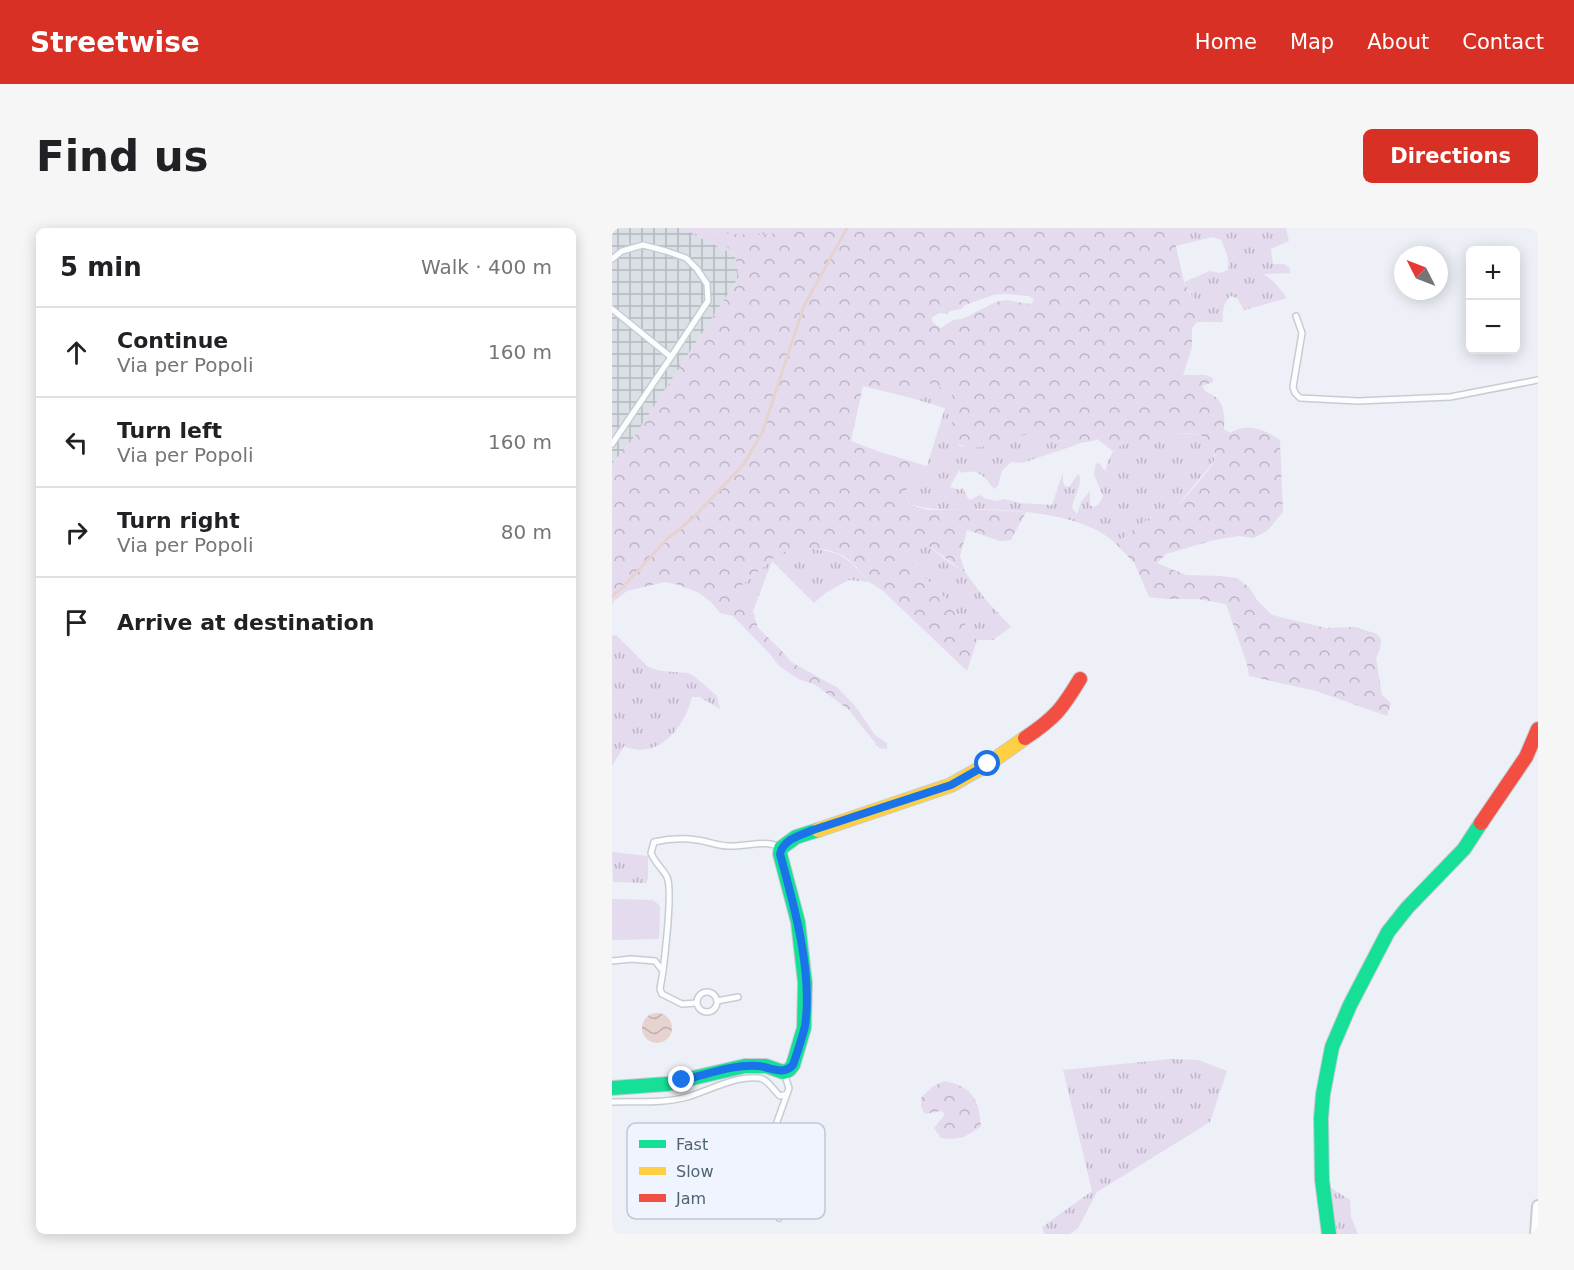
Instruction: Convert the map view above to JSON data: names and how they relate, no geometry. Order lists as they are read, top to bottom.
{
  "legend": ["Fast", "Slow", "Jam"],
  "north": "top left",
  "page": {
    "header": "Streetwise",
    "nav": [
      "Home",
      "Map",
      "About",
      "Contact"
    ],
    "buttons": "Directions",
    "title": "Find us",
    "heading": ["5 min", "Walk · 400 m"],
    "map_buttons": ["+", "−"],
    "list": [
      ["Continue", "Via per Popoli", "160 m"],
      ["Turn left", "Via per Popoli", "160 m"],
      ["Turn right", "Via per Popoli", "80 m"],
      "Arrive at destination"
    ]
  }
}
